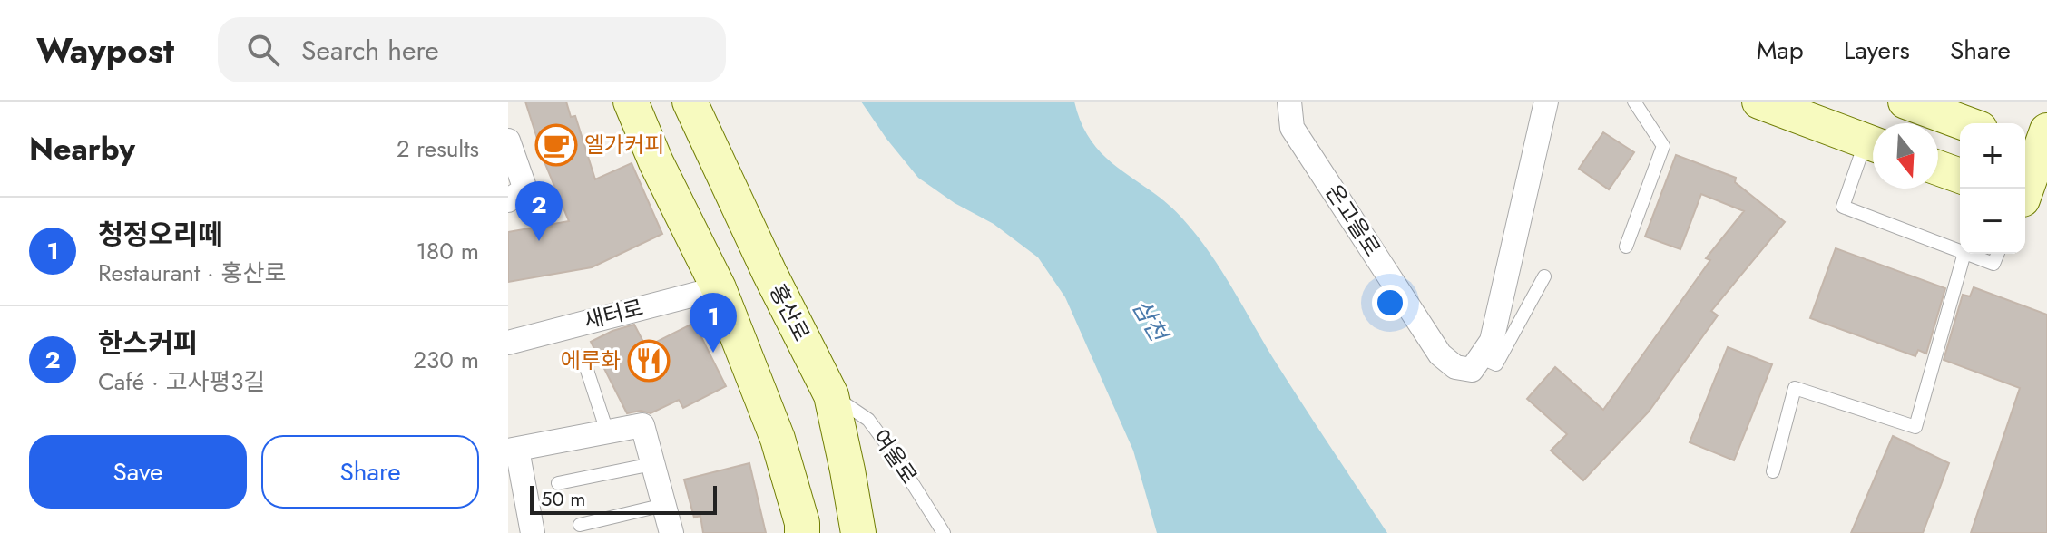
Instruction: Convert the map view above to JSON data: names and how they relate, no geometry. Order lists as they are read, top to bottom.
{
  "streets": {
    "street": ["온고을로", "홍산로", "새터로"],
    "lane": ["여울로"]
  },
  "crossings": [
    ["홍산로", "여울로"]
  ],
  "water": ["삼천"],
  "places": {
    "cafe": ["엘가커피"],
    "restaurant": ["에루화"]
  },
  "scale_bar": "50 m",
  "north": "bottom",
  "page": {
    "header": "Waypost",
    "search": "Search here",
    "nav": ["Map", "Layers", "Share"],
    "heading": ["Nearby", "2 results"],
    "map_buttons": ["+", "−"],
    "pins": ["2", "1"],
    "list": [
      {
        "mark": "1",
        "name": "청정오리떼",
        "note": "Restaurant · 홍산로",
        "value": "180 m"
      },
      {
        "mark": "2",
        "name": "한스커피",
        "note": "Café · 고사평3길",
        "value": "230 m"
      }
    ],
    "buttons": ["Save", "Share"],
    "scale": "50 m"
  }
}
